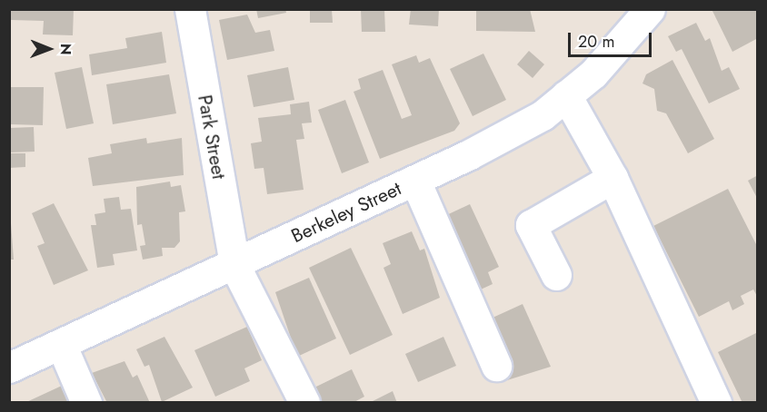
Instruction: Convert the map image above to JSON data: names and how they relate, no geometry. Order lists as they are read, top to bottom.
{
  "streets": {
    "street": ["Park Street", "Berkeley Street"]
  },
  "crossings": [
    ["Park Street", "Berkeley Street"]
  ],
  "scale_bar": "20 m",
  "north": "right"
}
